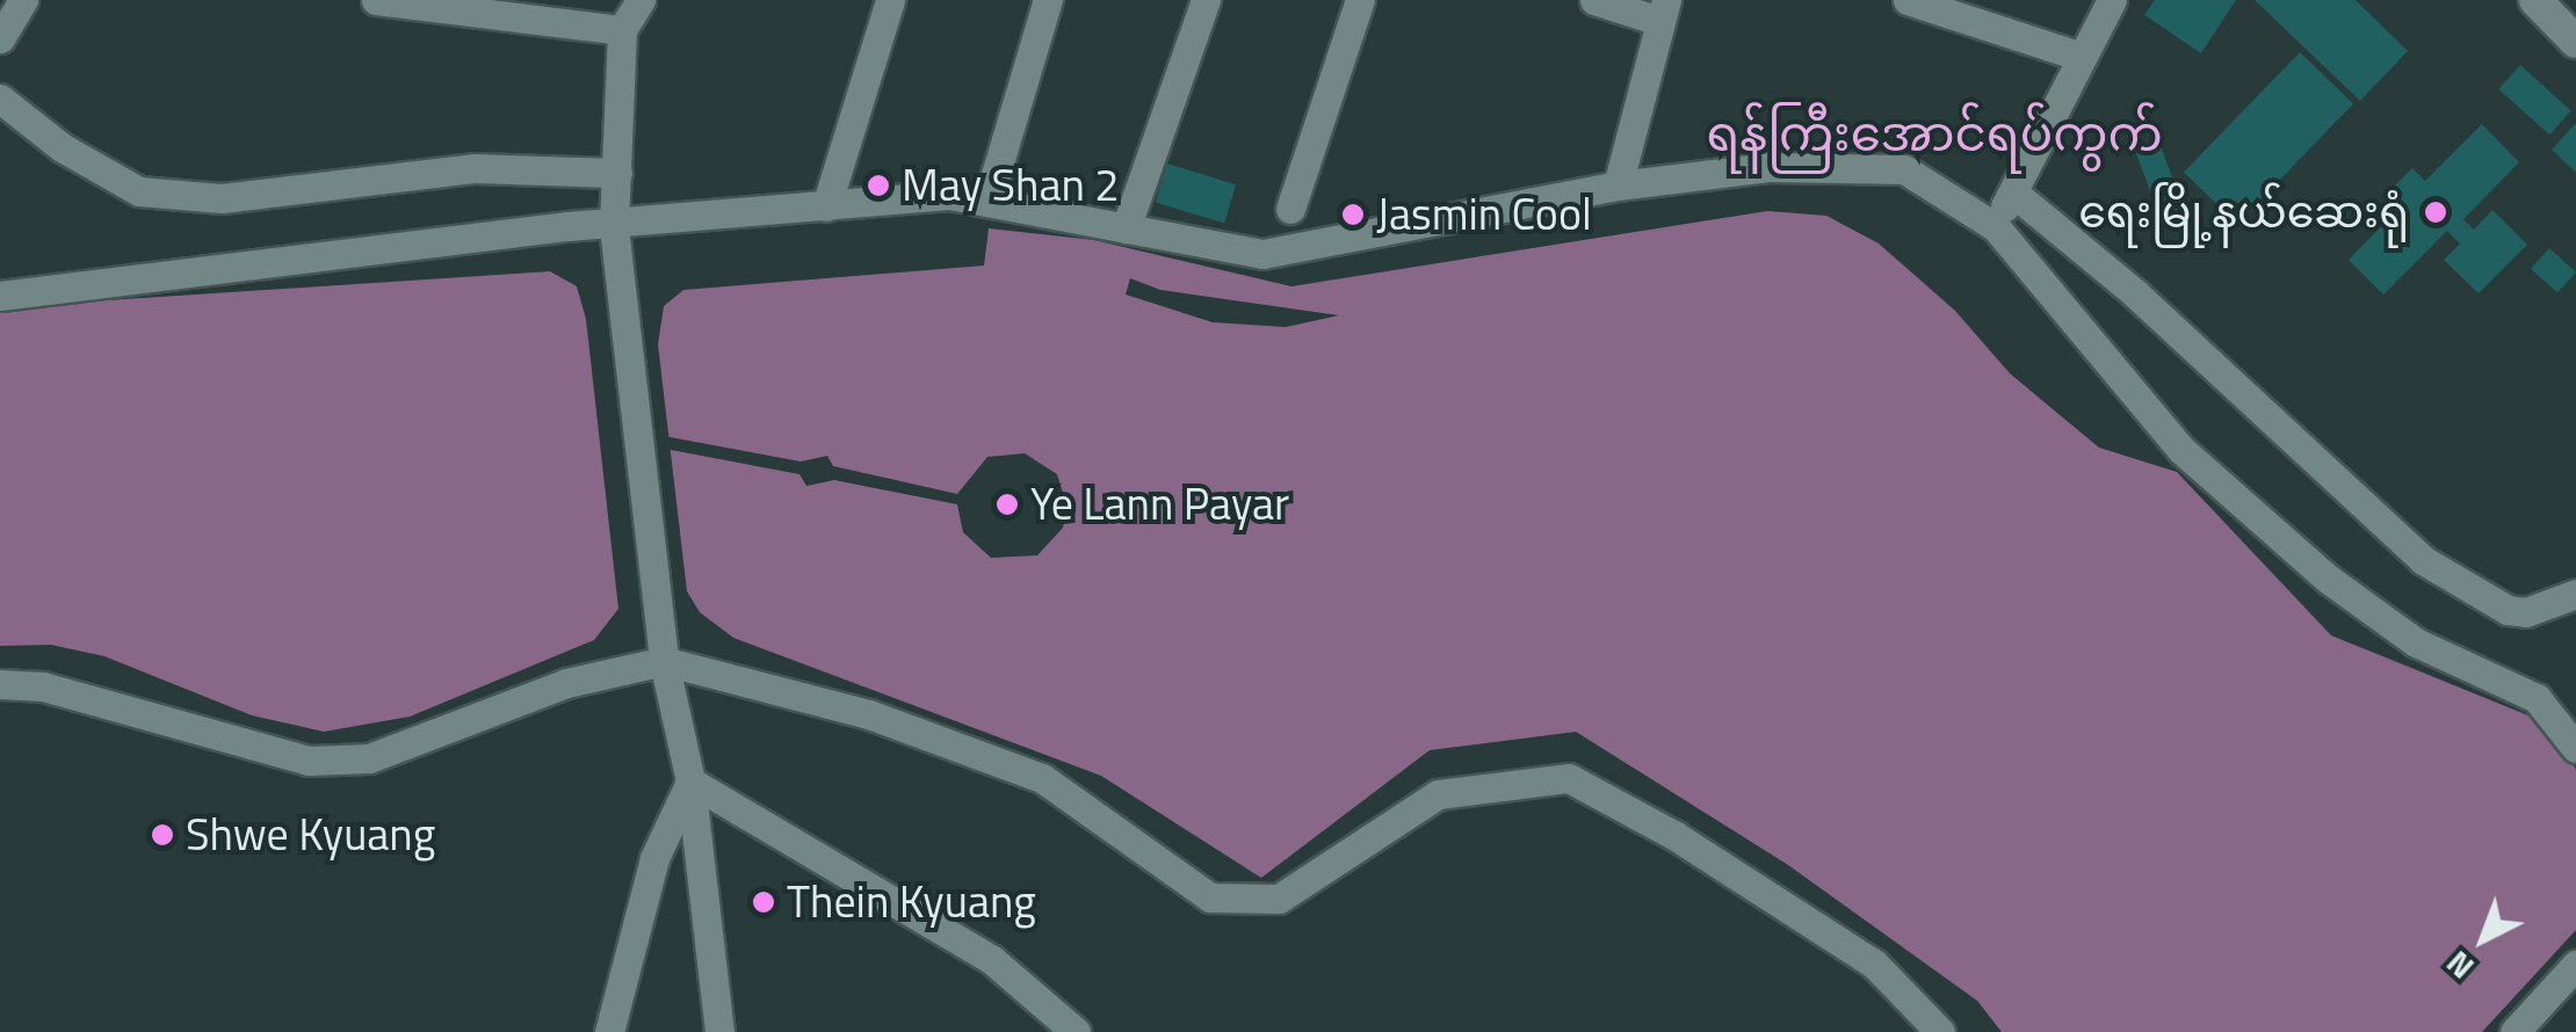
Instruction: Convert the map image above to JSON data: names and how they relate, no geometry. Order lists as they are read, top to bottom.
{
  "districts": ["ရန်ကြီးအောင်ရပ်ကွက်"],
  "places": [
    "May Shan 2",
    "ရေးမြို့နယ်ဆေးရုံ",
    "Jasmin Cool",
    "Ye Lann Payar",
    "Shwe Kyuang",
    "Thein Kyuang"
  ],
  "north": "bottom left"
}
